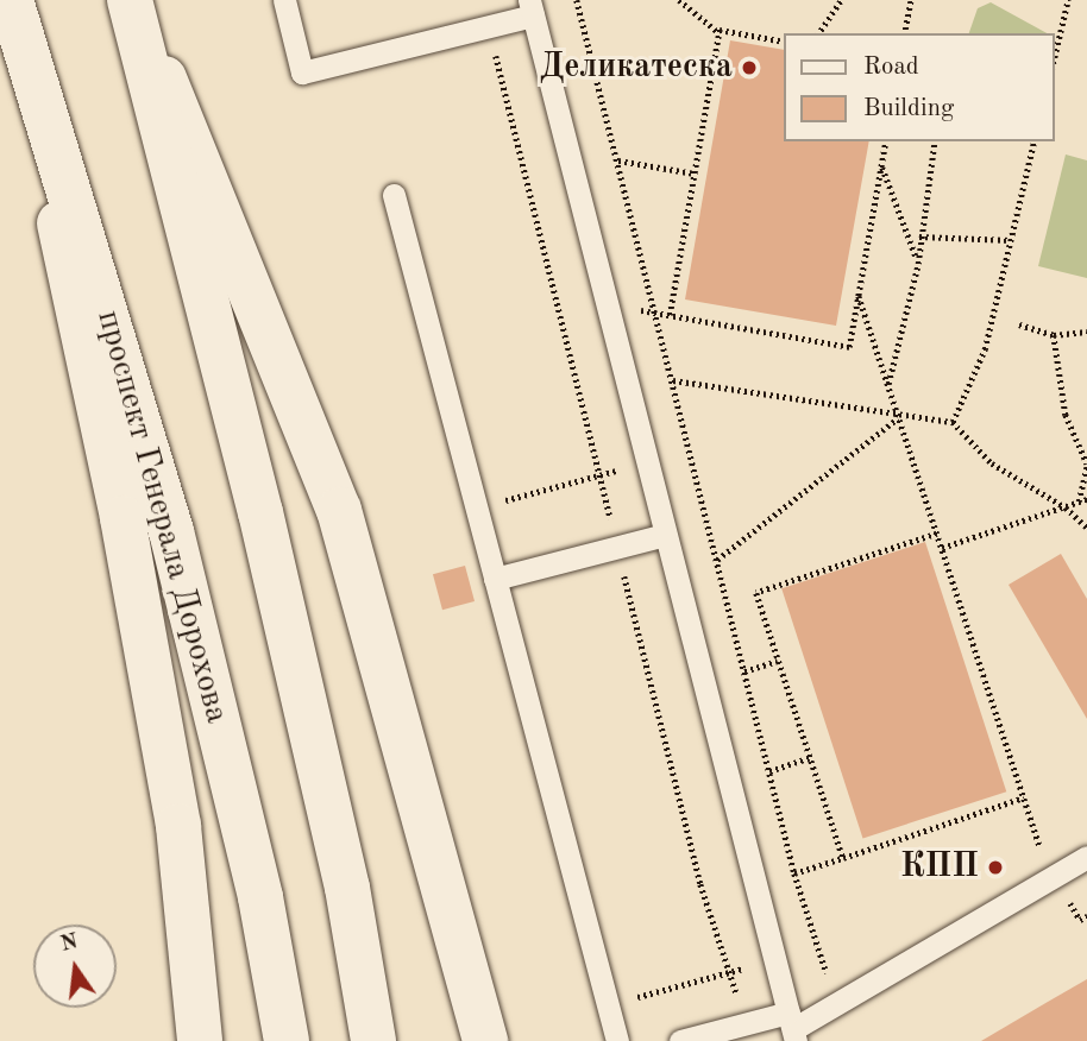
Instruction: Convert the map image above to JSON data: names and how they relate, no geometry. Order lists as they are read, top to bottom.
{
  "streets": {
    "street": ["проспект Генерала Дорохова"]
  },
  "places": ["Деликатеска", "КПП"],
  "legend": ["Road", "Building"],
  "north": "top"
}
